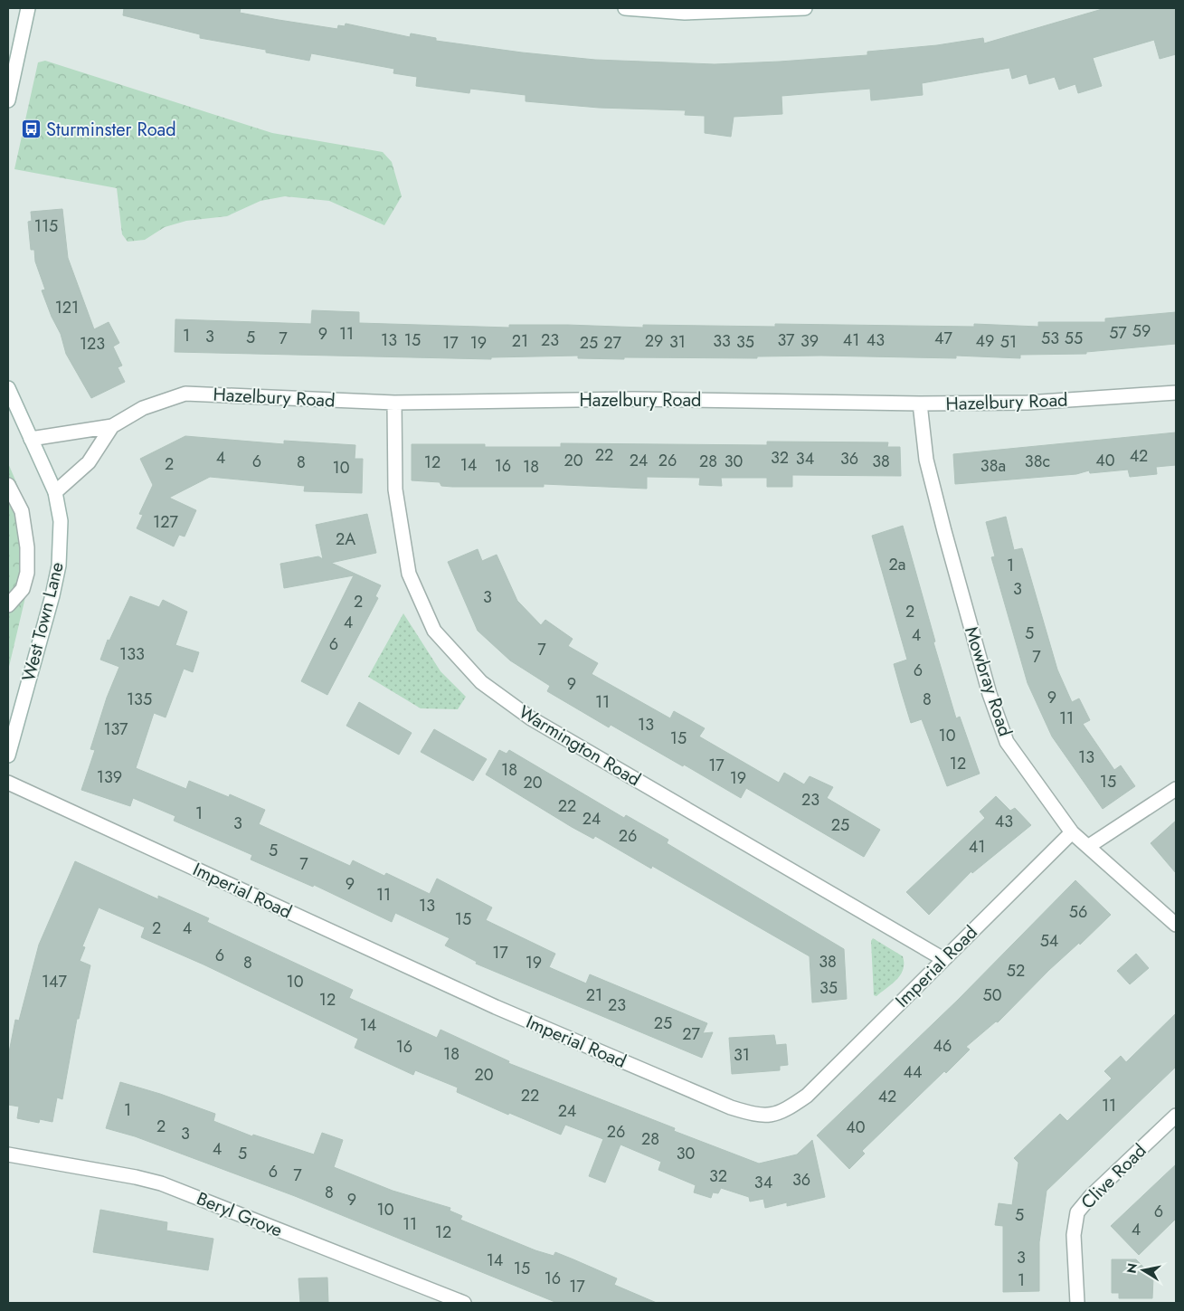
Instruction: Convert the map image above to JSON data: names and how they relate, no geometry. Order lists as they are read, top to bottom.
{
  "streets": {
    "street": [
      "Hazelbury Road",
      "West Town Lane",
      "Mowbray Road",
      "Warmington Road",
      "Imperial Road",
      "Clive Road",
      "Beryl Grove"
    ]
  },
  "crossings": [
    ["Hazelbury Road", "West Town Lane"],
    ["Hazelbury Road", "Mowbray Road"],
    ["Hazelbury Road", "Warmington Road"],
    ["Mowbray Road", "Imperial Road"],
    ["Warmington Road", "Imperial Road"]
  ],
  "places": {
    "bus stop": ["Sturminster Road"]
  },
  "house_numbers": [
    "115",
    "121",
    "59",
    "57",
    "9",
    "11",
    "1",
    "3",
    "5",
    "7",
    "47",
    "53",
    "55",
    "13",
    "15",
    "23",
    "37",
    "41",
    "43",
    "21",
    "29",
    "33",
    "39",
    "49",
    "31",
    "35",
    "51",
    "17",
    "19",
    "25",
    "27",
    "123",
    "22",
    "42",
    "4",
    "32",
    "34",
    "36",
    "20",
    "24",
    "26",
    "40",
    "6",
    "28",
    "30",
    "38",
    "38c",
    "8",
    "12",
    "2",
    "14",
    "16",
    "38a",
    "18",
    "10",
    "127",
    "2A",
    "2a",
    "1",
    "3",
    "3",
    "2",
    "2",
    "4",
    "5",
    "4",
    "6",
    "7",
    "133",
    "7",
    "6",
    "9",
    "9",
    "135",
    "8",
    "11",
    "11",
    "13",
    "137",
    "10",
    "15",
    "13",
    "12",
    "17",
    "18",
    "139",
    "19",
    "15",
    "20",
    "23",
    "22",
    "1",
    "24",
    "43",
    "3",
    "25",
    "26",
    "41",
    "5",
    "7",
    "9",
    "11",
    "13",
    "56",
    "15",
    "2",
    "4",
    "54",
    "17",
    "6",
    "38",
    "8",
    "19",
    "52",
    "147",
    "10",
    "35",
    "21",
    "50",
    "12",
    "23",
    "25",
    "14",
    "27",
    "46",
    "16",
    "18",
    "31",
    "44",
    "20",
    "22",
    "42",
    "11",
    "1",
    "24",
    "2",
    "40",
    "26",
    "3",
    "28",
    "4",
    "5",
    "30",
    "6",
    "7",
    "32",
    "36",
    "34",
    "8",
    "9",
    "10",
    "6",
    "5",
    "11",
    "4",
    "12",
    "3",
    "14",
    "15",
    "16",
    "1",
    "17"
  ],
  "north": "left"
}
